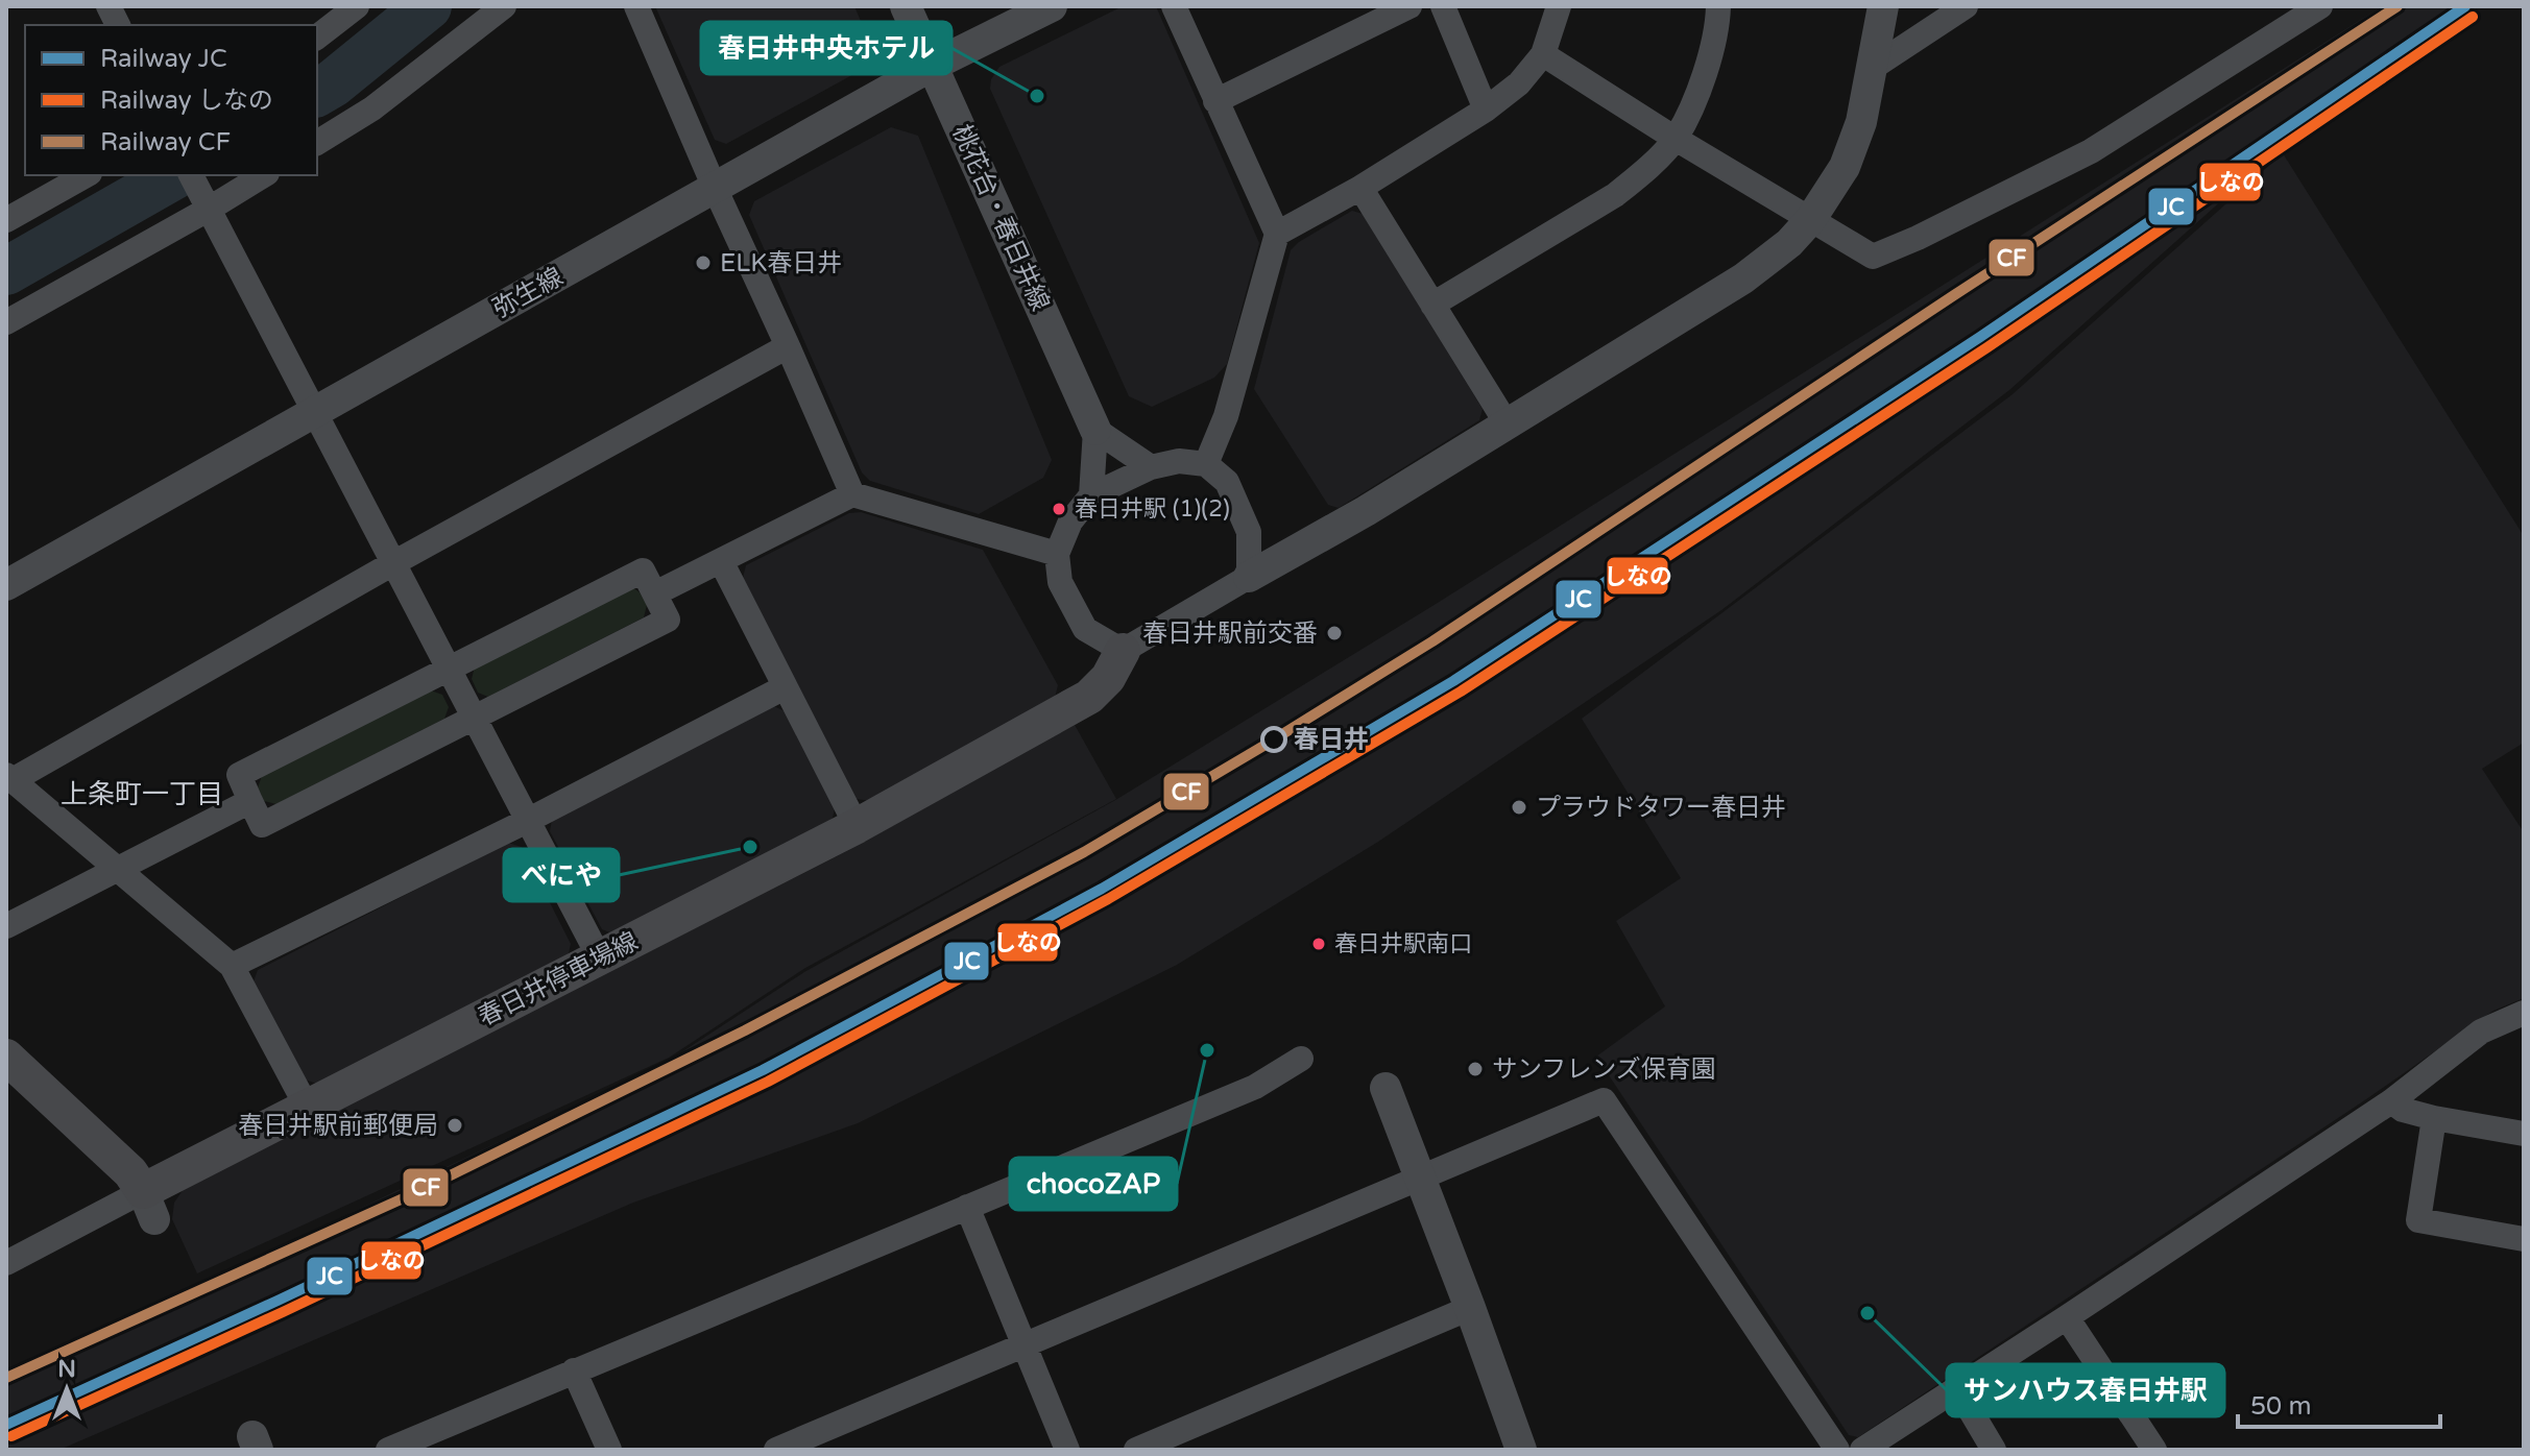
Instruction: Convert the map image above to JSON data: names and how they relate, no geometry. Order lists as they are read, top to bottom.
{
  "streets": {
    "main road": ["春日井停車場線"],
    "street": ["桃花台・春日井線", "弥生線"]
  },
  "crossings": [
    ["桃花台・春日井線", "弥生線"]
  ],
  "districts": ["上条町一丁目"],
  "places": [
    "春日井中央ホテル",
    "ELK春日井",
    "春日井駅 (1)(2)",
    "春日井駅前交番",
    "春日井",
    "プラウドタワー春日井",
    "べにや",
    "春日井駅南口",
    "chocoZAP",
    "サンフレンズ保育園",
    "春日井駅前郵便局",
    "サンハウス春日井駅"
  ],
  "lines": ["rail line JC", "rail line CF", "rail line しなの"],
  "legend": ["Railway JC", "Railway しなの", "Railway CF"],
  "scale_bar": "50 m",
  "north": "top"
}
